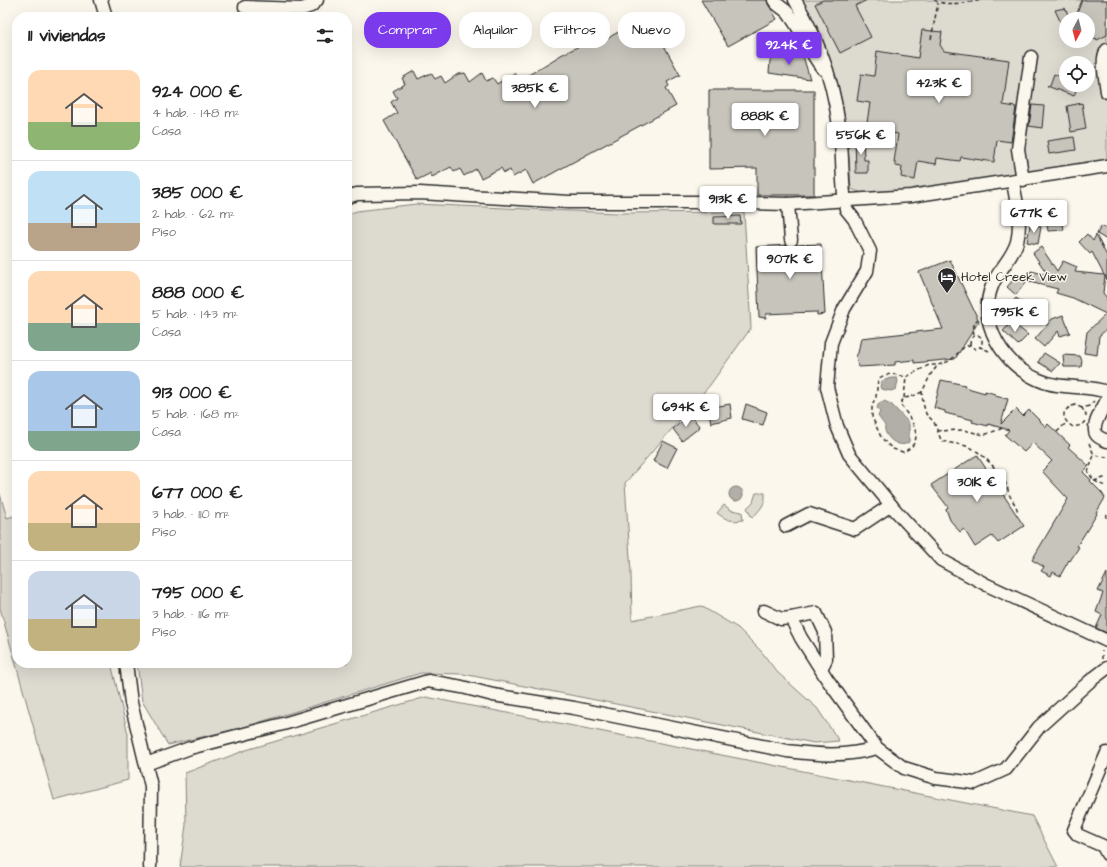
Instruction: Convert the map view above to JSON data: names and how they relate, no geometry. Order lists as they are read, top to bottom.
{
  "places": {
    "hotel": ["Hotel Creek View"]
  },
  "north": "bottom",
  "page": {
    "chip": [
      "Comprar",
      "Alquilar",
      "Filtros",
      "Nuevo"
    ],
    "heading": "11 viviendas",
    "price": [
      "924K €",
      "423K €",
      "385K €",
      "888K €",
      "556K €",
      "913K €",
      "677K €",
      "907K €",
      "795K €",
      "694K €",
      "301K €"
    ],
    "list": [
      {
        "name": "924 000 €",
        "note": "4 hab. · 148 m² · Casa"
      },
      {
        "name": "385 000 €",
        "note": "2 hab. · 62 m² · Piso"
      },
      {
        "name": "888 000 €",
        "note": "5 hab. · 143 m² · Casa"
      },
      {
        "name": "913 000 €",
        "note": "5 hab. · 168 m² · Casa"
      },
      {
        "name": "677 000 €",
        "note": "3 hab. · 110 m² · Piso"
      },
      {
        "name": "795 000 €",
        "note": "3 hab. · 116 m² · Piso"
      }
    ]
  }
}
